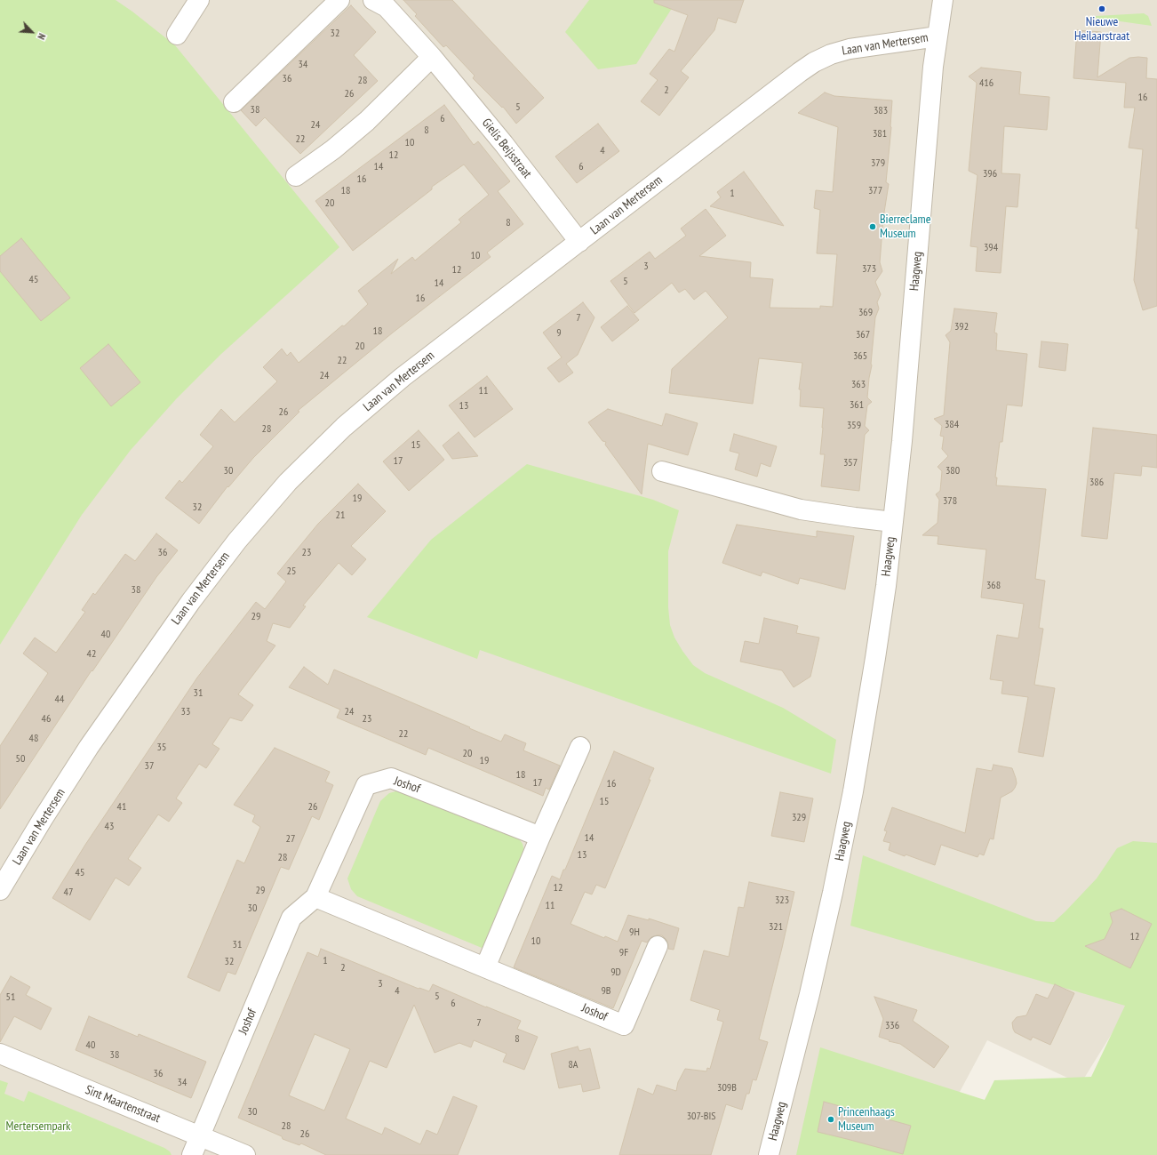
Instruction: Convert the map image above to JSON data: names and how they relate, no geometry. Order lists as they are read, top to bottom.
{
  "streets": {
    "street": [
      "Laan van Mertersem",
      "Gielis Beijsstraat",
      "Haagweg",
      "Joshof",
      "Sint Maartenstraat"
    ]
  },
  "crossings": [
    ["Laan van Mertersem", "Gielis Beijsstraat"],
    ["Laan van Mertersem", "Haagweg"],
    ["Joshof", "Sint Maartenstraat"]
  ],
  "parks": ["Mertersempark"],
  "places": ["Nieuwe Heilaarstraat", "Bierreclame Museum", "Princenhaags Museum"],
  "house_numbers": [
    "32",
    "34",
    "36",
    "28",
    "416",
    "2",
    "26",
    "16",
    "5",
    "38",
    "383",
    "6",
    "24",
    "8",
    "381",
    "22",
    "10",
    "4",
    "12",
    "379",
    "14",
    "6",
    "396",
    "16",
    "18",
    "377",
    "1",
    "20",
    "8",
    "394",
    "10",
    "3",
    "373",
    "12",
    "45",
    "5",
    "14",
    "16",
    "369",
    "7",
    "392",
    "18",
    "9",
    "367",
    "20",
    "365",
    "22",
    "24",
    "363",
    "11",
    "361",
    "13",
    "26",
    "384",
    "359",
    "28",
    "15",
    "17",
    "357",
    "30",
    "380",
    "386",
    "19",
    "378",
    "32",
    "21",
    "36",
    "23",
    "25",
    "368",
    "38",
    "29",
    "40",
    "42",
    "31",
    "44",
    "33",
    "24",
    "46",
    "23",
    "22",
    "48",
    "35",
    "20",
    "50",
    "19",
    "37",
    "18",
    "17",
    "16",
    "15",
    "41",
    "26",
    "329",
    "43",
    "14",
    "27",
    "13",
    "28",
    "45",
    "12",
    "29",
    "47",
    "323",
    "11",
    "30",
    "321",
    "9H",
    "12",
    "10",
    "31",
    "9F",
    "1",
    "32",
    "2",
    "9D",
    "3",
    "4",
    "9B",
    "5",
    "51",
    "6",
    "7",
    "336",
    "8",
    "40",
    "38",
    "8A",
    "36",
    "34",
    "309B",
    "30",
    "307-BIS",
    "28",
    "26"
  ],
  "north": "bottom right"
}
